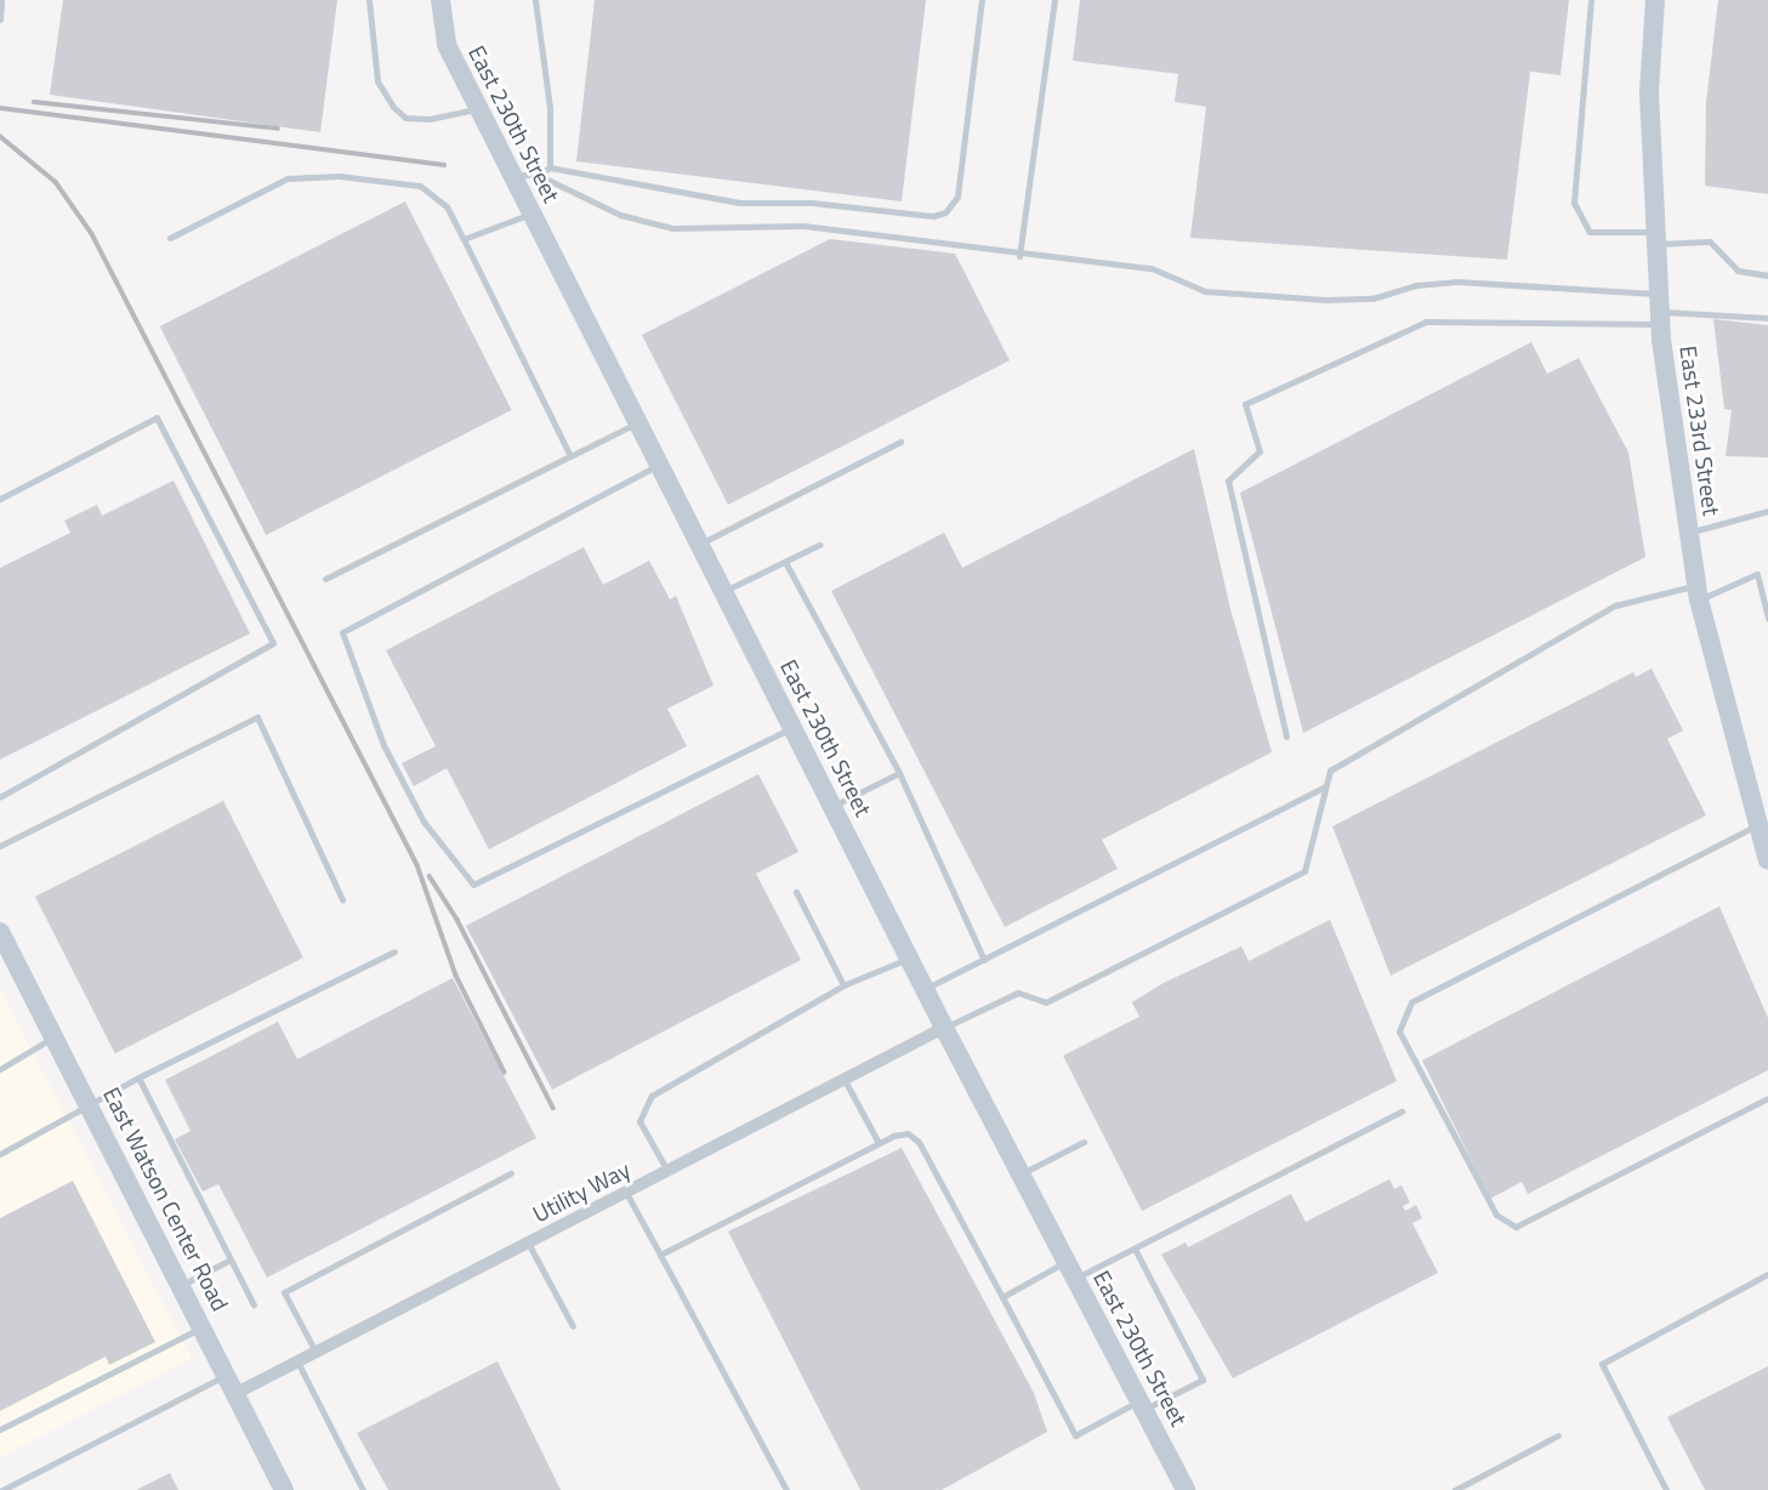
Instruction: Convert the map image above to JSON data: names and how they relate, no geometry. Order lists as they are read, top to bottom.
{
  "streets": {
    "street": [
      "East 230th Street",
      "East 233rd Street",
      "Utility Way",
      "East Watson Center Road"
    ]
  },
  "crossings": [
    ["East 230th Street", "Utility Way"],
    ["Utility Way", "East Watson Center Road"]
  ]
}
